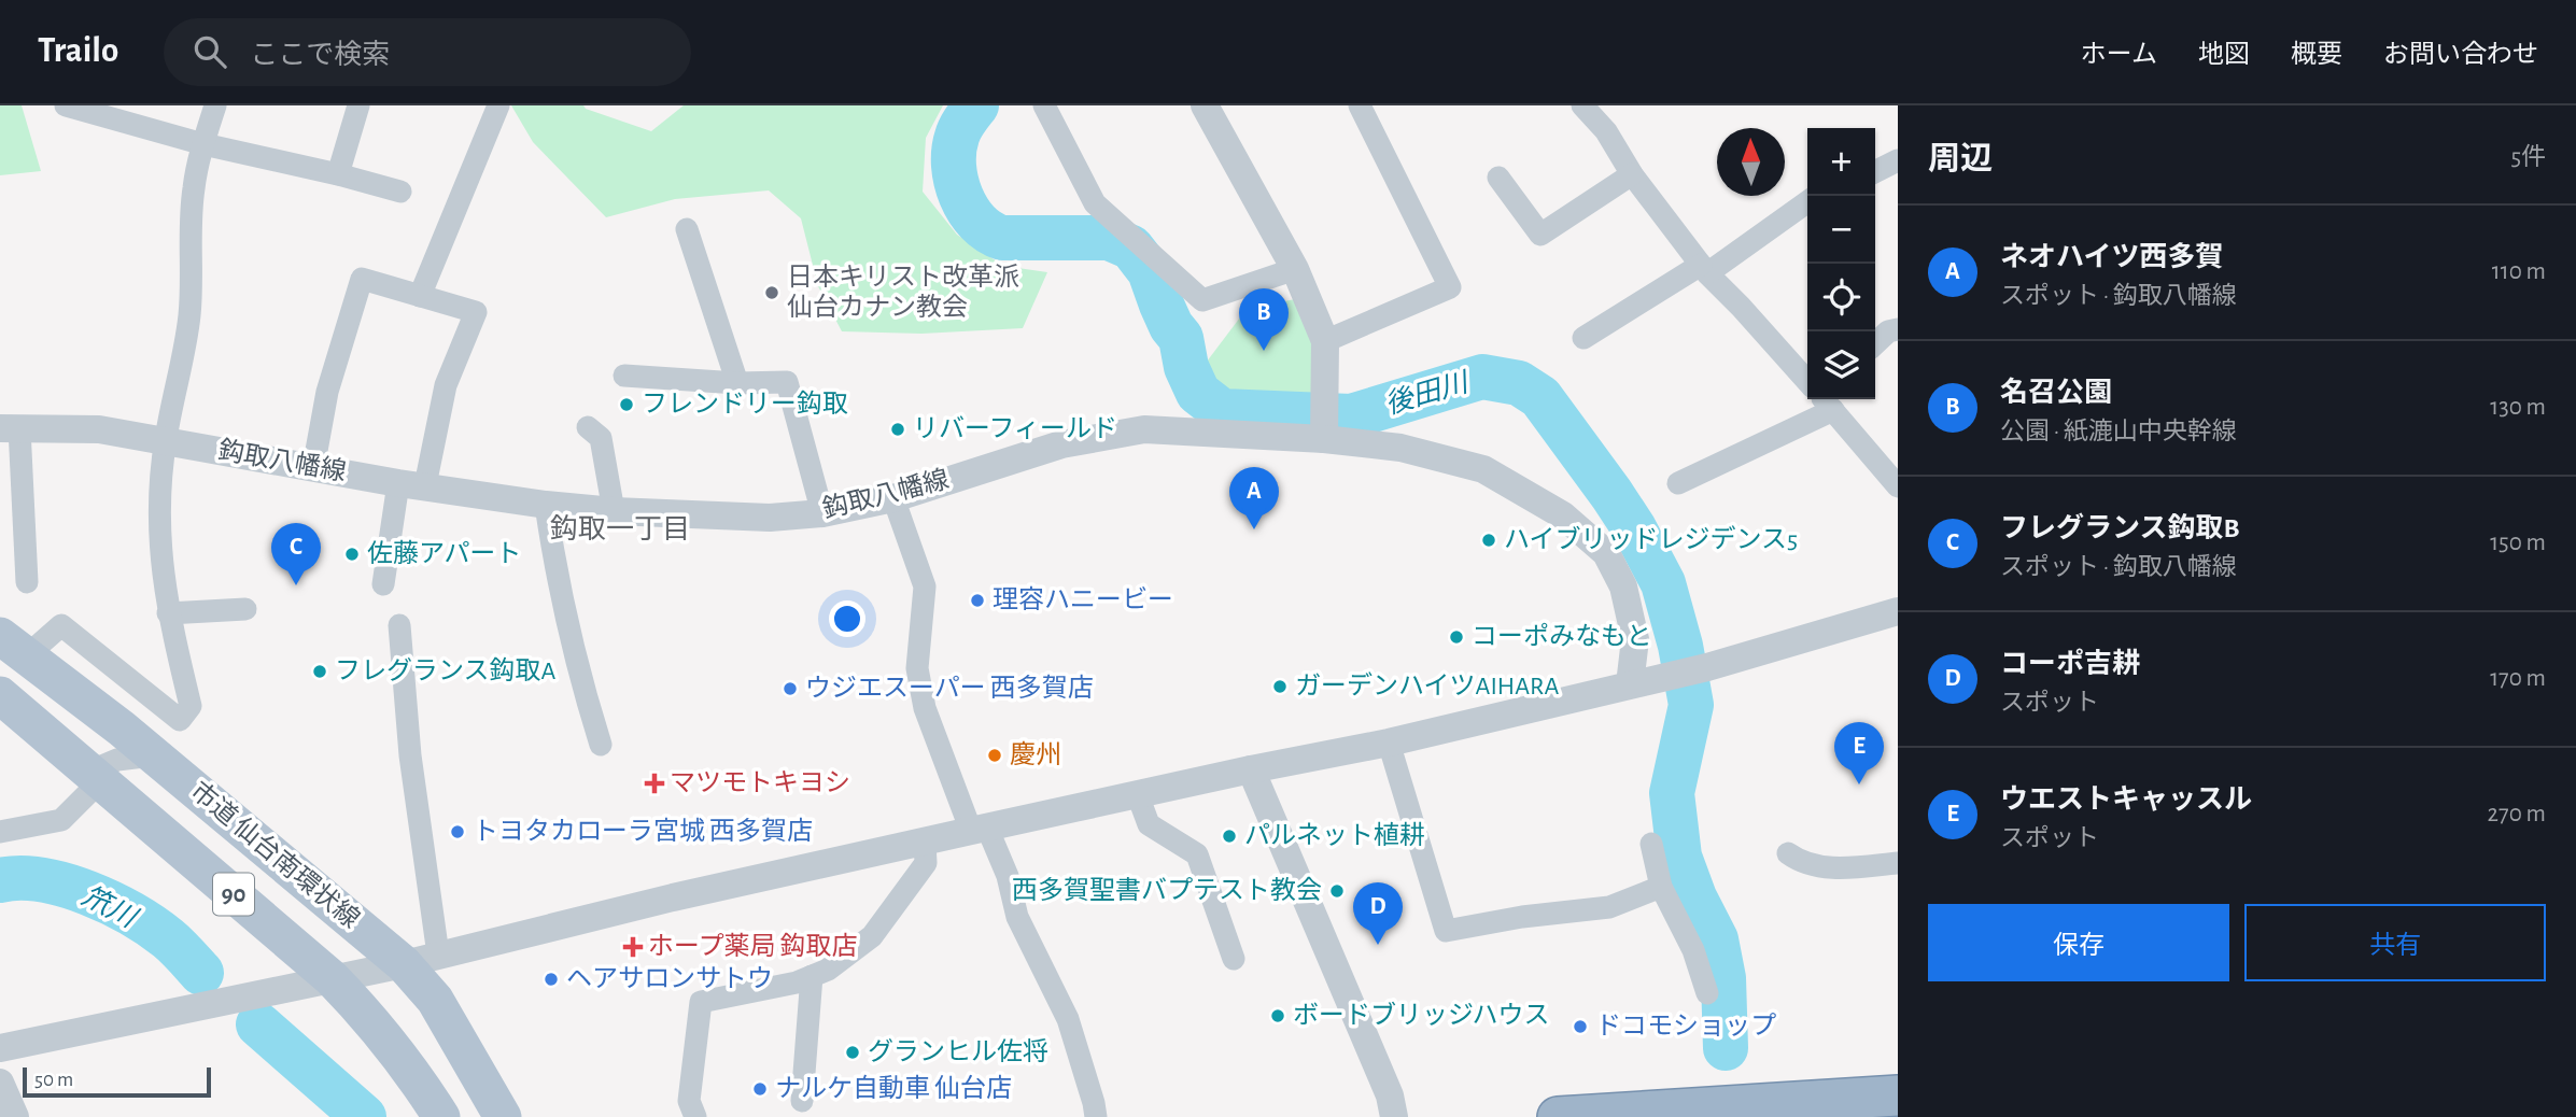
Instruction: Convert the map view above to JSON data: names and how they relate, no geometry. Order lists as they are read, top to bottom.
{
  "streets": {
    "main road": ["市道 仙台南環状線", "90"],
    "street": ["鈎取八幡線"]
  },
  "districts": ["鈎取一丁目"],
  "water": ["後田川", "笊川"],
  "places": {
    "other": [
      "日本キリスト改革派 仙台カナン教会",
      "フレンドリー鈎取",
      "リバーフィールド",
      "ハイブリッドレジデンス5",
      "佐藤アパート",
      "理容ハニービー",
      "コーポみなもと",
      "フレグランス鈎取A",
      "ガーデンハイツAIHARA",
      "ウジエスーパー 西多賀店",
      "慶州",
      "トヨタカローラ宮城 西多賀店",
      "パルネット植耕",
      "西多賀聖書バプテスト教会",
      "ヘアサロンサトウ",
      "ボードブリッジハウス",
      "ドコモショップ",
      "グランヒル佐将",
      "ナルケ自動車 仙台店"
    ],
    "health": ["マツモトキヨシ", "ホープ薬局 鈎取店"]
  },
  "scale_bar": "50 m",
  "north": "top",
  "page": {
    "header": "Trailo",
    "search": "ここで検索",
    "nav": [
      "ホーム",
      "地図",
      "概要",
      "お問い合わせ"
    ],
    "heading": ["周辺", "5件"],
    "map_buttons": ["+", "−"],
    "list": [
      {
        "mark": "A",
        "name": "ネオハイツ西多賀",
        "note": "スポット · 鈎取八幡線",
        "value": "110 m"
      },
      {
        "mark": "B",
        "name": "名召公園",
        "note": "公園 · 紙漉山中央幹線",
        "value": "130 m"
      },
      {
        "mark": "C",
        "name": "フレグランス鈎取B",
        "note": "スポット · 鈎取八幡線",
        "value": "150 m"
      },
      {
        "mark": "D",
        "name": "コーポ吉耕",
        "note": "スポット",
        "value": "170 m"
      },
      {
        "mark": "E",
        "name": "ウエストキャッスル",
        "note": "スポット",
        "value": "270 m"
      }
    ],
    "pins": [
      "B",
      "A",
      "C",
      "E",
      "D"
    ],
    "buttons": ["保存", "共有"],
    "scale": "50 m"
  }
}
